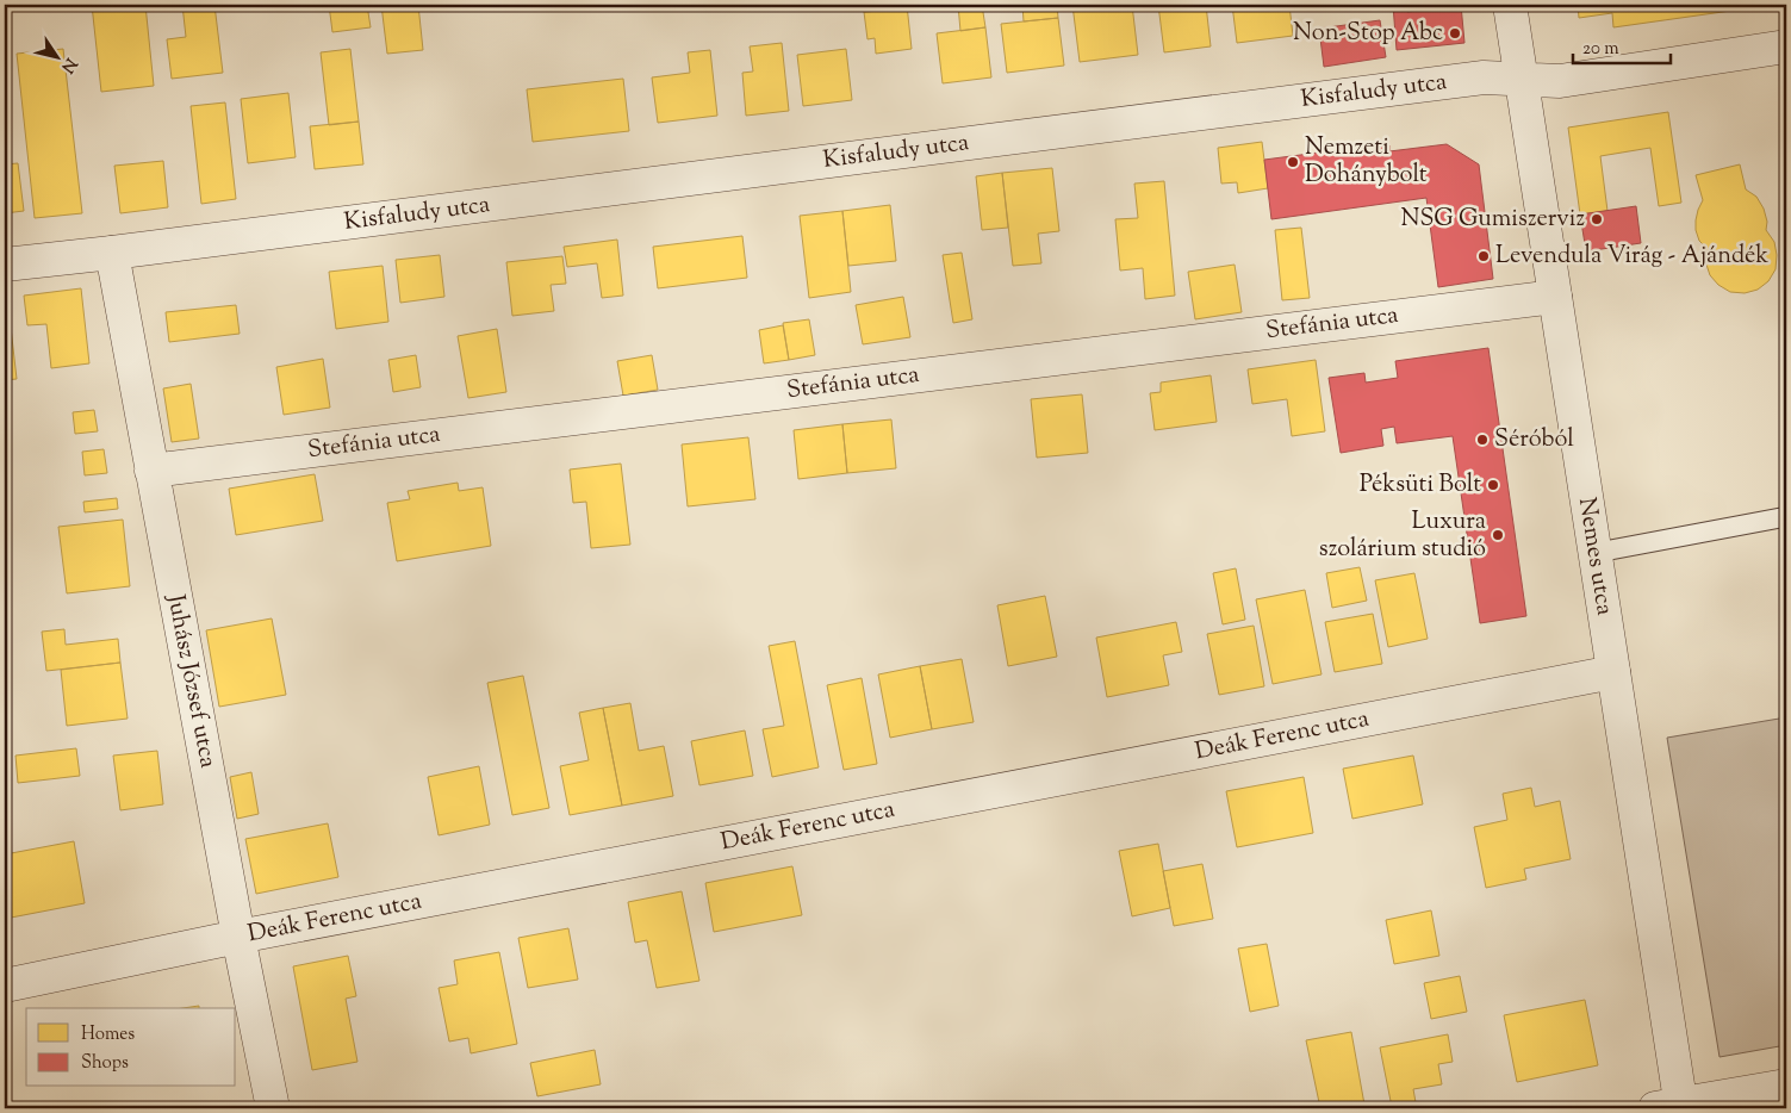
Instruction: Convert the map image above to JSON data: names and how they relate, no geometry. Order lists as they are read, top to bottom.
{
  "streets": {
    "street": [
      "Kisfaludy utca",
      "Stefánia utca",
      "Nemes utca",
      "Juhász József utca",
      "Deák Ferenc utca"
    ]
  },
  "crossings": [
    ["Kisfaludy utca", "Nemes utca"],
    ["Kisfaludy utca", "Juhász József utca"],
    ["Stefánia utca", "Nemes utca"],
    ["Stefánia utca", "Juhász József utca"],
    ["Nemes utca", "Deák Ferenc utca"],
    ["Juhász József utca", "Deák Ferenc utca"]
  ],
  "places": [
    "Non-Stop Abc",
    "Nemzeti Dohánybolt",
    "NSG Gumiszerviz",
    "Levendula Virág - Ajándék",
    "Séróból",
    "Péksüti Bolt",
    "Luxura szolárium studió"
  ],
  "legend": ["Homes", "Shops"],
  "scale_bar": "20 m",
  "north": "bottom right"
}
